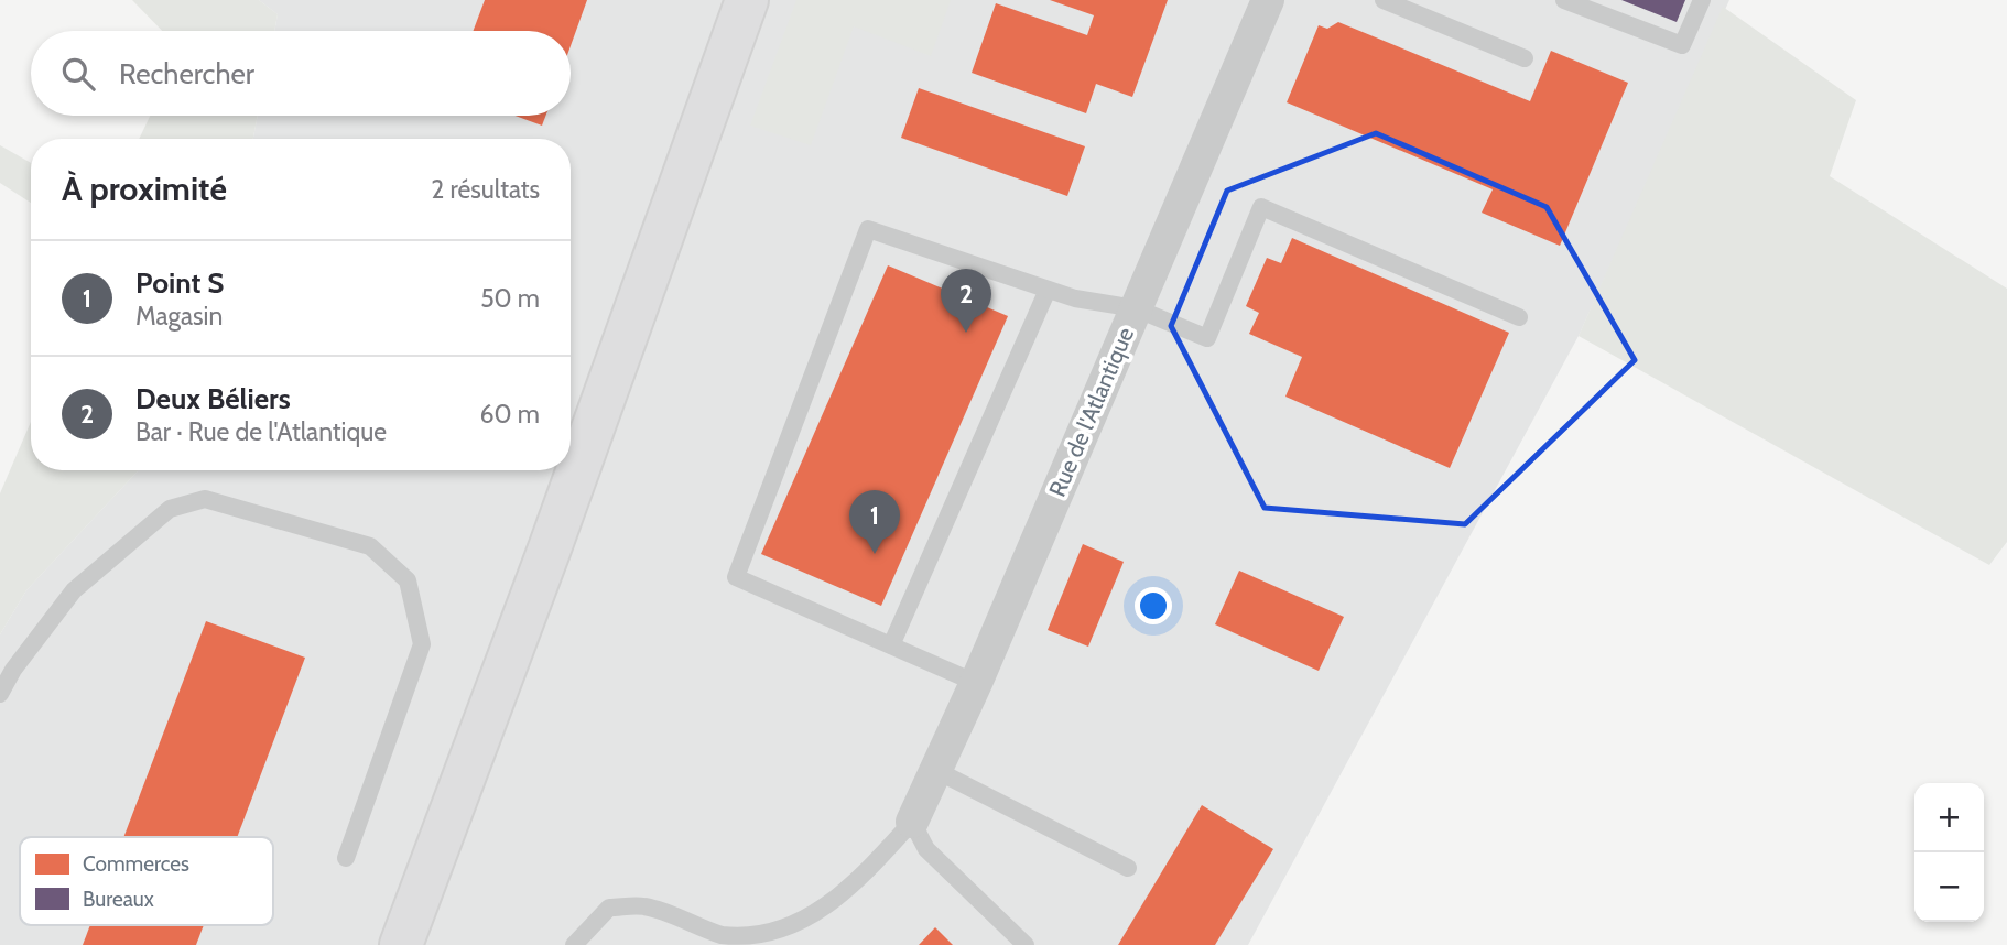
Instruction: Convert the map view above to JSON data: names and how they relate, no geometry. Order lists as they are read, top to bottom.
{
  "streets": {
    "street": ["Rue de l'Atlantique"]
  },
  "legend": ["Commerces", "Bureaux"],
  "page": {
    "search": "Rechercher",
    "heading": ["À proximité", "2 résultats"],
    "list": [
      {
        "mark": "1",
        "name": "Point S",
        "note": "Magasin",
        "value": "50 m"
      },
      {
        "mark": "2",
        "name": "Deux Béliers",
        "note": "Bar · Rue de l'Atlantique",
        "value": "60 m"
      }
    ],
    "pins": ["2", "1"],
    "map_buttons": ["+", "−"]
  }
}
